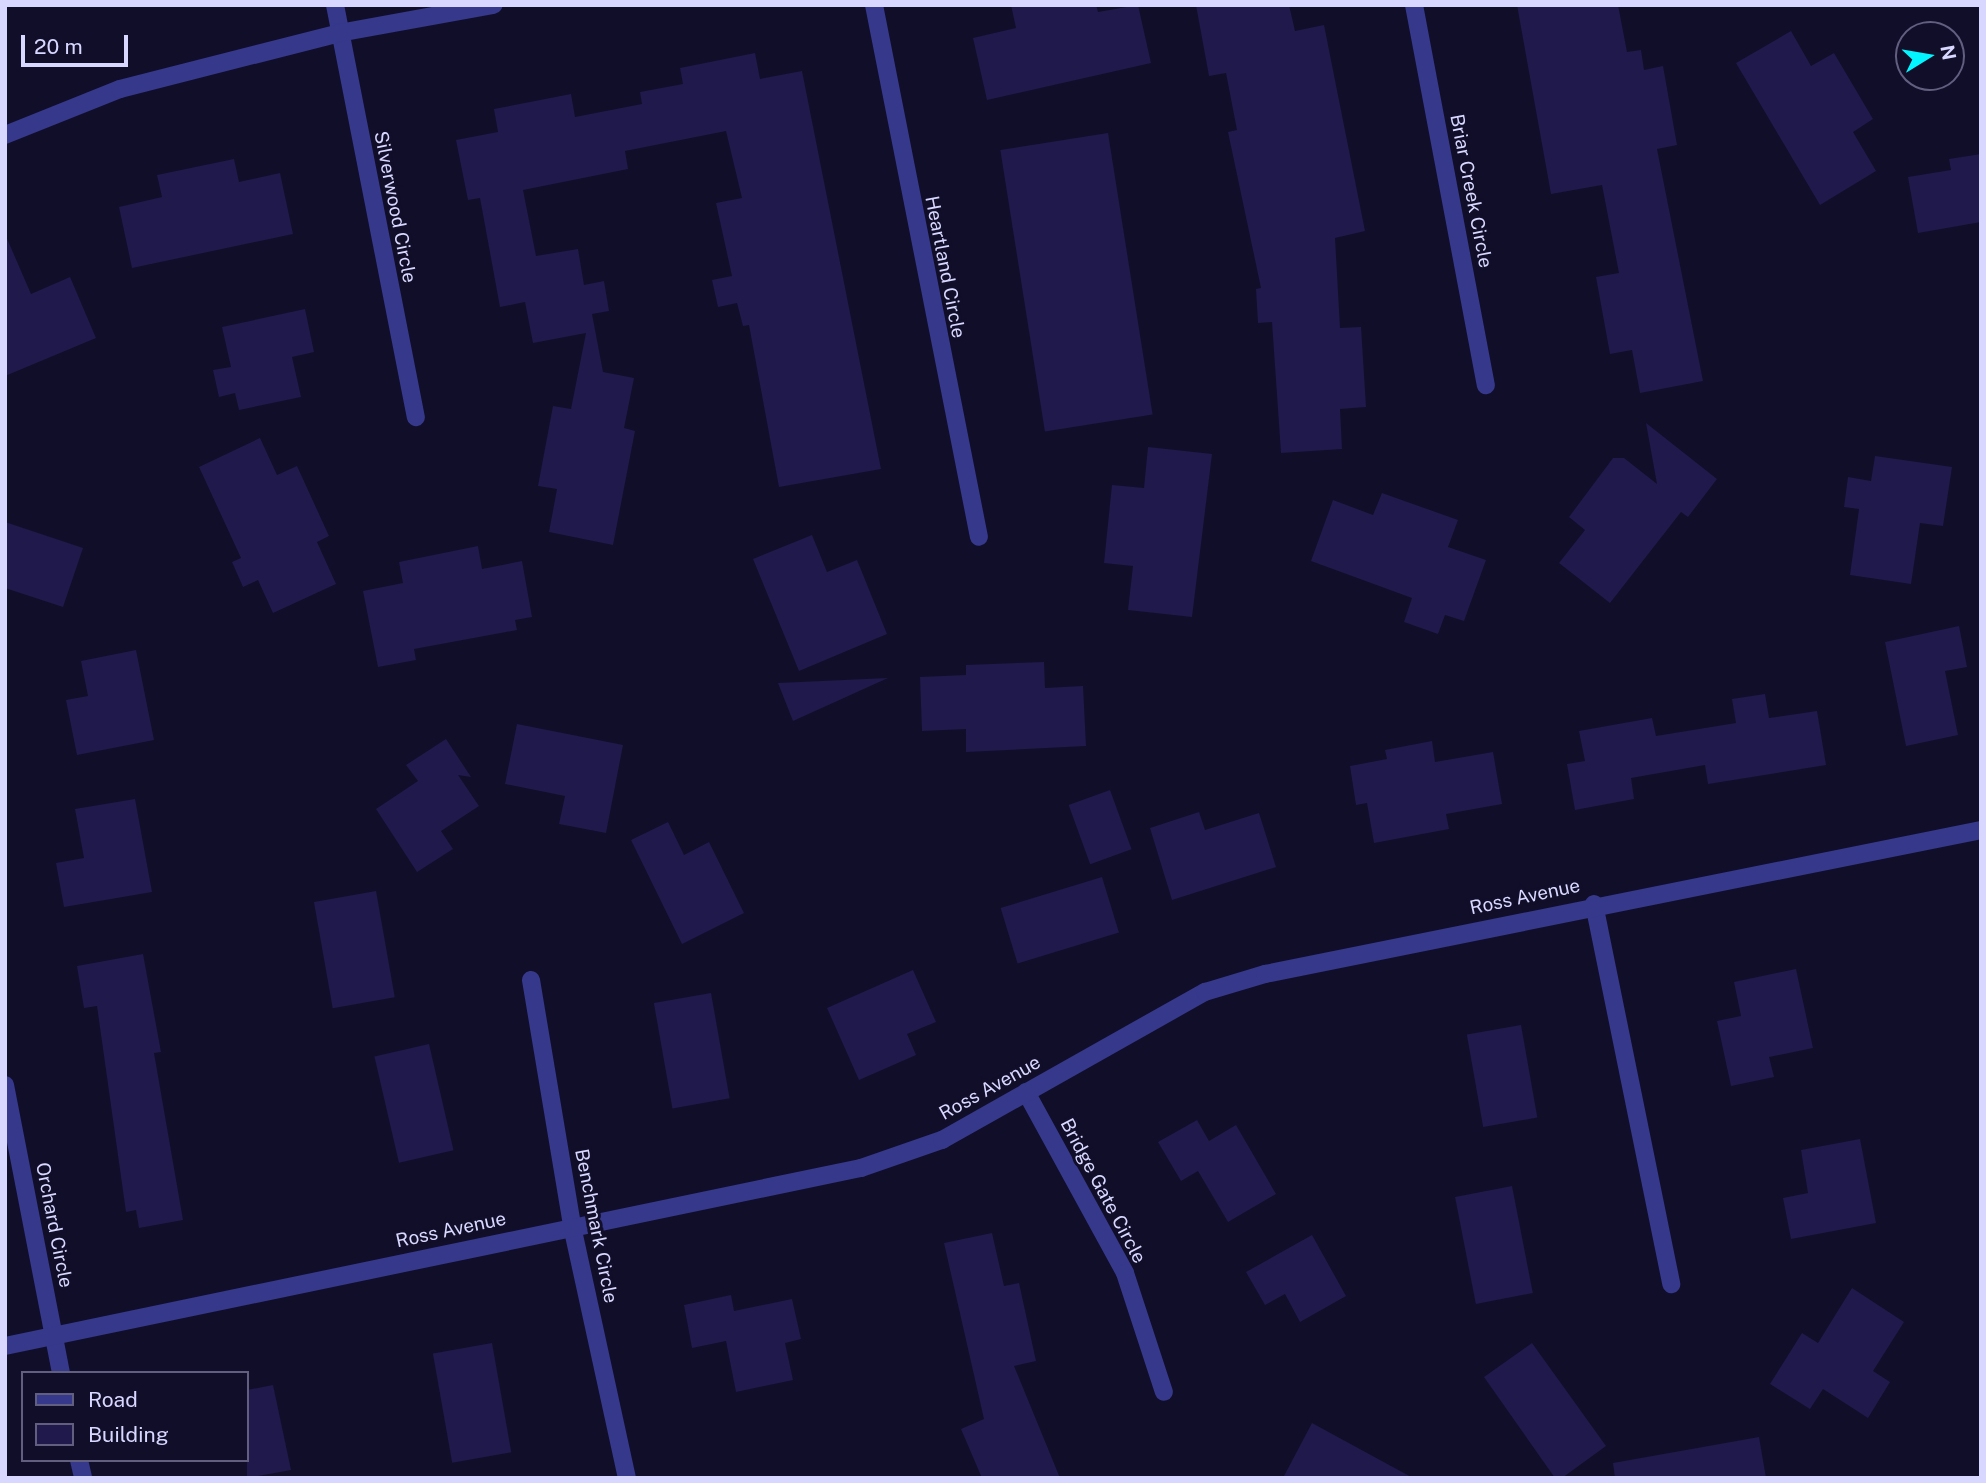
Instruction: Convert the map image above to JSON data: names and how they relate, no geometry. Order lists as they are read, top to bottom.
{
  "streets": {
    "street": [
      "Briar Creek Circle",
      "Silverwood Circle",
      "Heartland Circle",
      "Ross Avenue",
      "Bridge Gate Circle",
      "Orchard Circle",
      "Benchmark Circle"
    ]
  },
  "crossings": [
    ["Ross Avenue", "Bridge Gate Circle"],
    ["Ross Avenue", "Orchard Circle"],
    ["Ross Avenue", "Benchmark Circle"]
  ],
  "legend": ["Road", "Building"],
  "scale_bar": "20 m",
  "north": "right"
}
